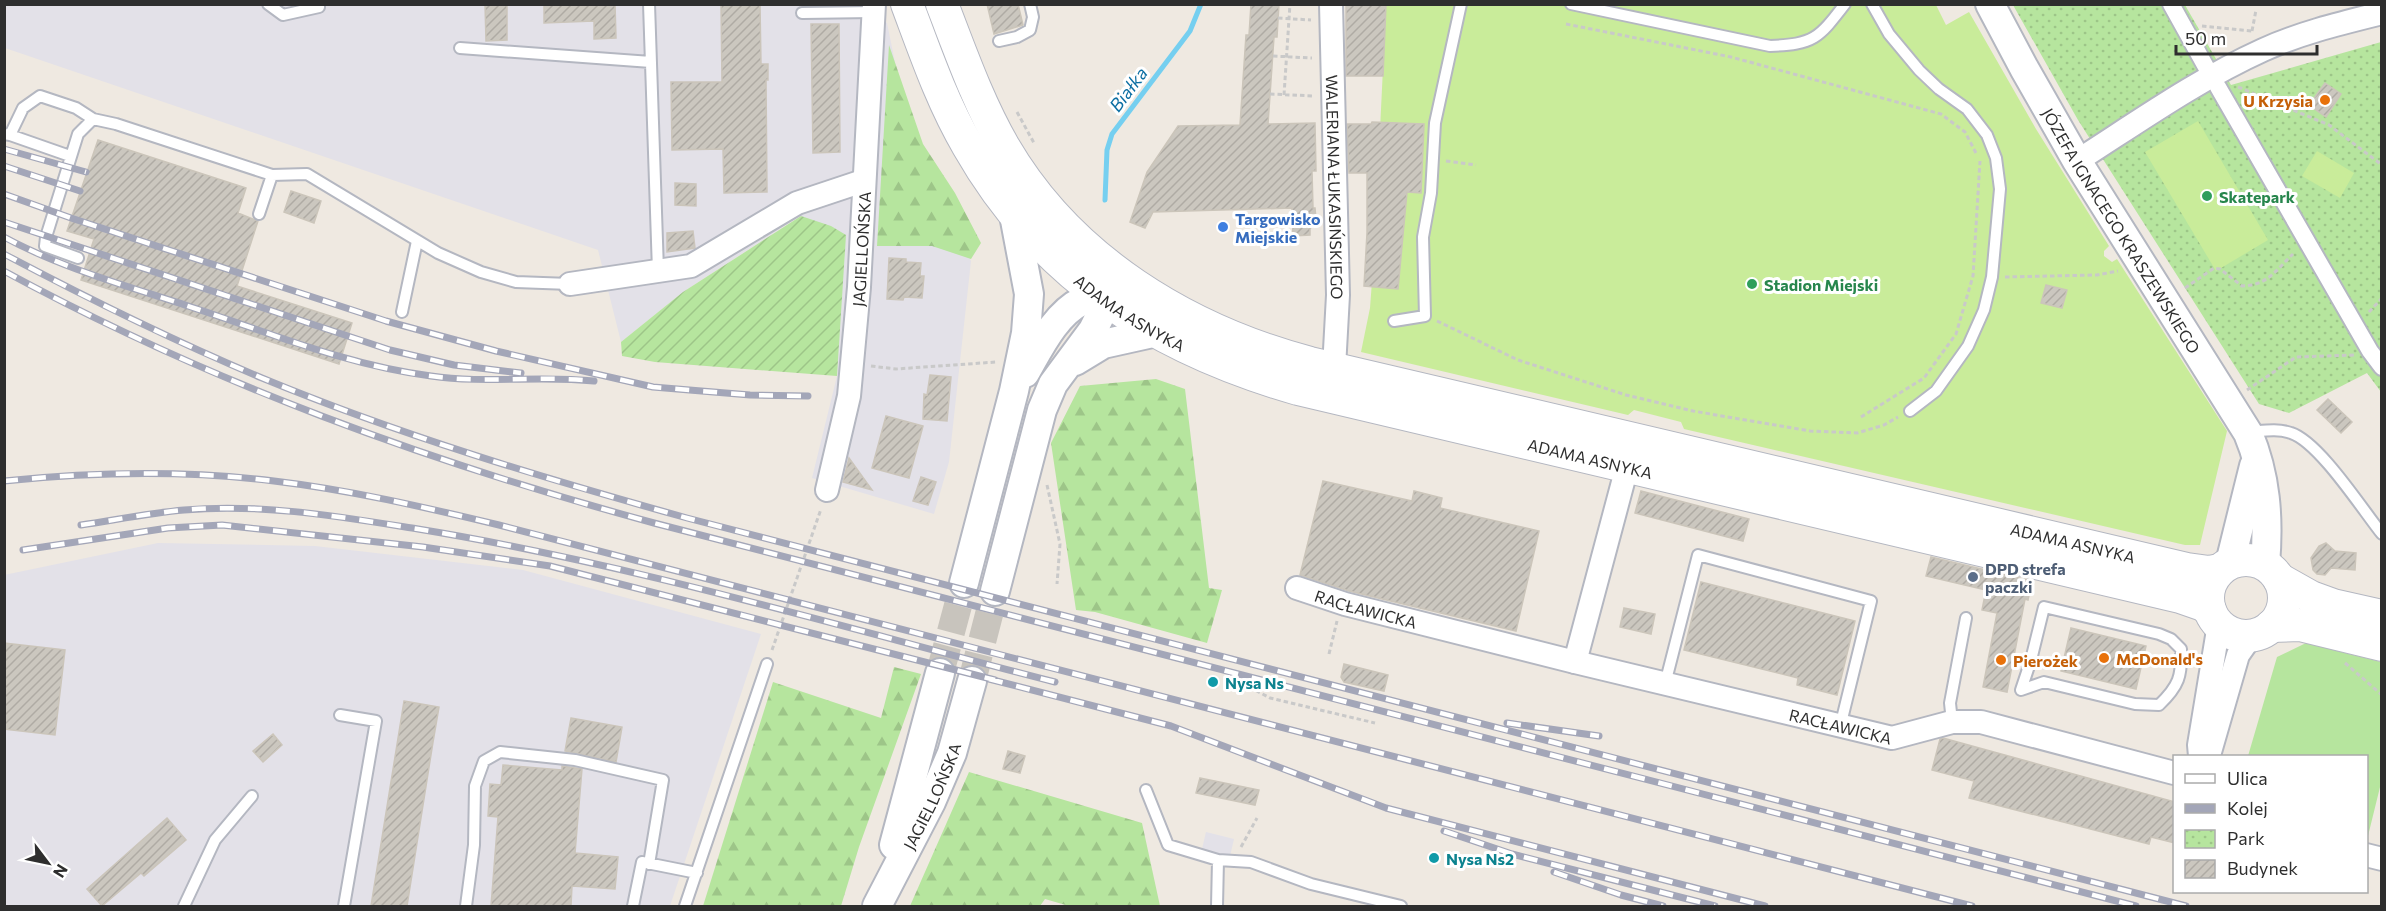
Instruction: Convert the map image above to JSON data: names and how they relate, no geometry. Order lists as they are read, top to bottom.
{
  "streets": {
    "main road": ["ADAMA ASNYKA"],
    "street": [
      "WALERIANA ŁUKASIŃSKIEGO",
      "JÓZEFA IGNACEGO KRASZEWSKIEGO",
      "JAGIELLOŃSKA",
      "RACŁAWICKA"
    ]
  },
  "crossings": [
    ["WALERIANA ŁUKASIŃSKIEGO", "ADAMA ASNYKA"],
    ["JÓZEFA IGNACEGO KRASZEWSKIEGO", "ADAMA ASNYKA"]
  ],
  "water": ["Białka"],
  "places": [
    "U Krzysia",
    "Skatepark",
    "Targowisko Miejskie",
    "Stadion Miejski",
    "DPD strefa paczki",
    "McDonald's",
    "Pierożek",
    "Nysa Ns",
    "Nysa Ns2"
  ],
  "legend": [
    "Ulica",
    "Kolej",
    "Park",
    "Budynek"
  ],
  "scale_bar": "50 m",
  "north": "bottom right"
}
